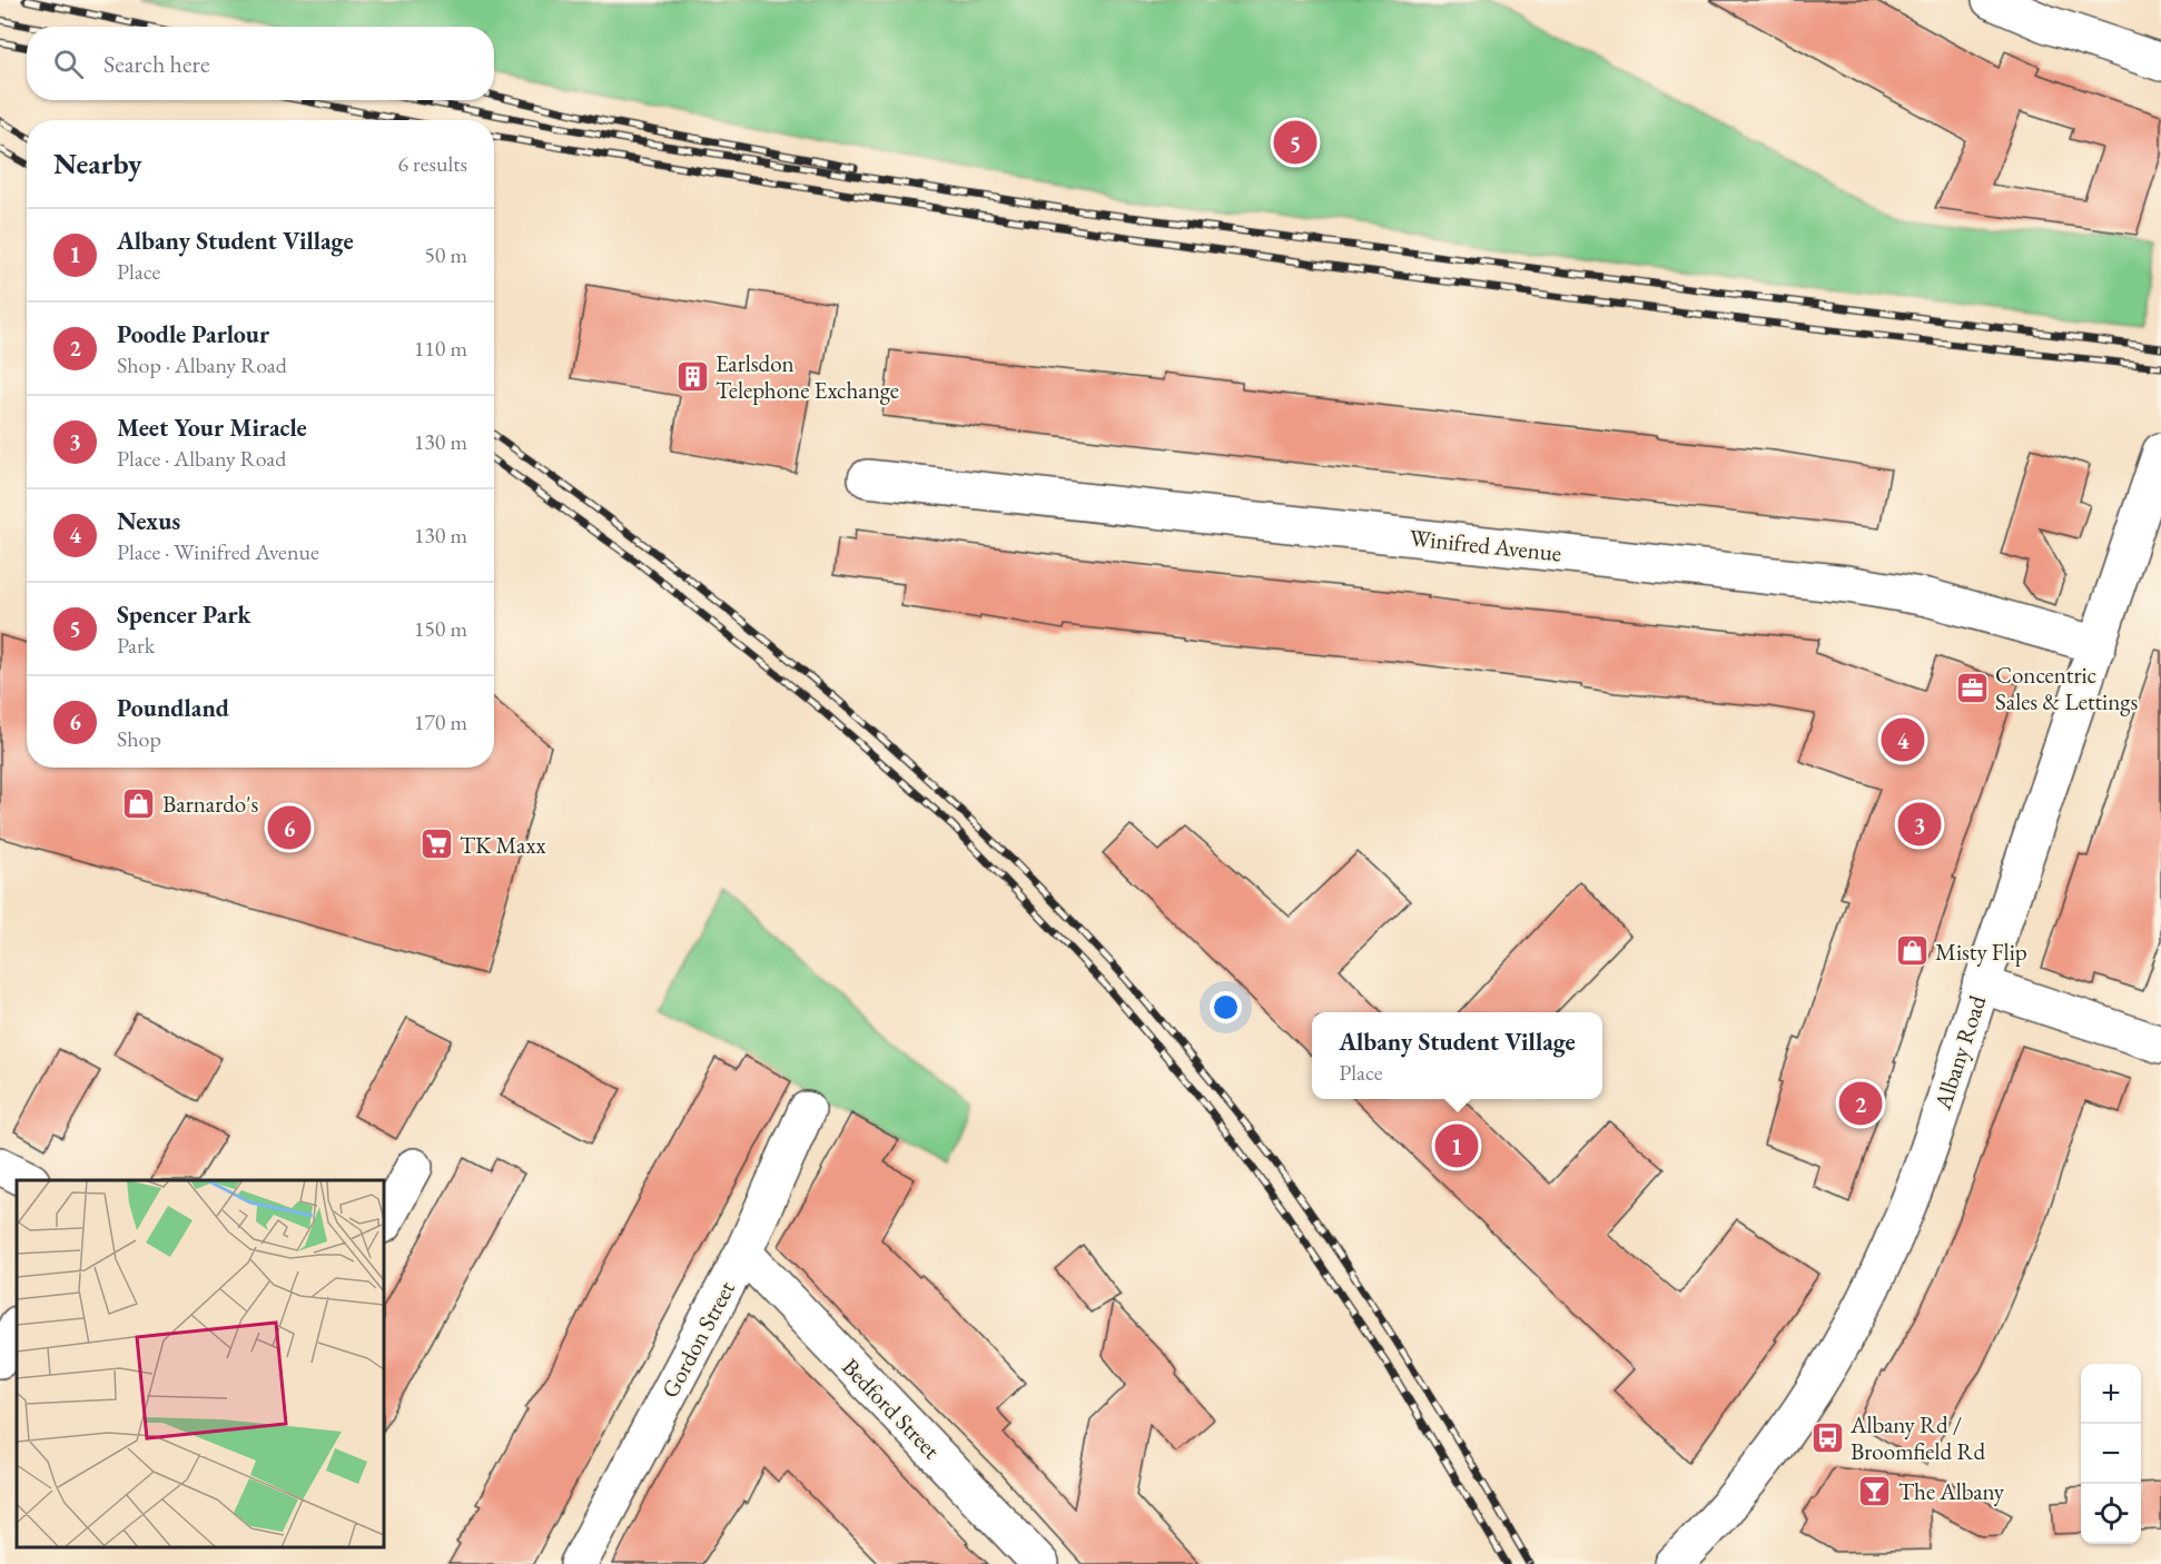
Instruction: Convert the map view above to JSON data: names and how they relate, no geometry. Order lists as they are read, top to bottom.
{
  "streets": {
    "street": [
      "Winifred Avenue",
      "Albany Road",
      "Gordon Street",
      "Bedford Street"
    ]
  },
  "crossings": [
    ["Winifred Avenue", "Albany Road"],
    ["Gordon Street", "Bedford Street"]
  ],
  "places": {
    "building": ["Earlsdon Telephone Exchange"],
    "office": ["Concentric Sales & Lettings"],
    "shop": ["Barnardo's", "Misty Flip"],
    "supermarket": ["TK Maxx"],
    "bus stop": ["Albany Rd / Broomfield Rd"],
    "bar": ["The Albany"]
  },
  "page": {
    "search": "Search here",
    "pins": [
      "5",
      "4",
      "3",
      "6",
      "2",
      "1"
    ],
    "heading": ["Nearby", "6 results"],
    "list": [
      {
        "mark": "1",
        "name": "Albany Student Village",
        "note": "Place",
        "value": "50 m"
      },
      {
        "mark": "2",
        "name": "Poodle Parlour",
        "note": "Shop · Albany Road",
        "value": "110 m"
      },
      {
        "mark": "3",
        "name": "Meet Your Miracle",
        "note": "Place · Albany Road",
        "value": "130 m"
      },
      {
        "mark": "4",
        "name": "Nexus",
        "note": "Place · Winifred Avenue",
        "value": "130 m"
      },
      {
        "mark": "5",
        "name": "Spencer Park",
        "note": "Park",
        "value": "150 m"
      },
      {
        "mark": "6",
        "name": "Poundland",
        "note": "Shop",
        "value": "170 m"
      }
    ],
    "popup": ["Albany Student Village", "Place"],
    "map_buttons": ["+", "−"]
  }
}
